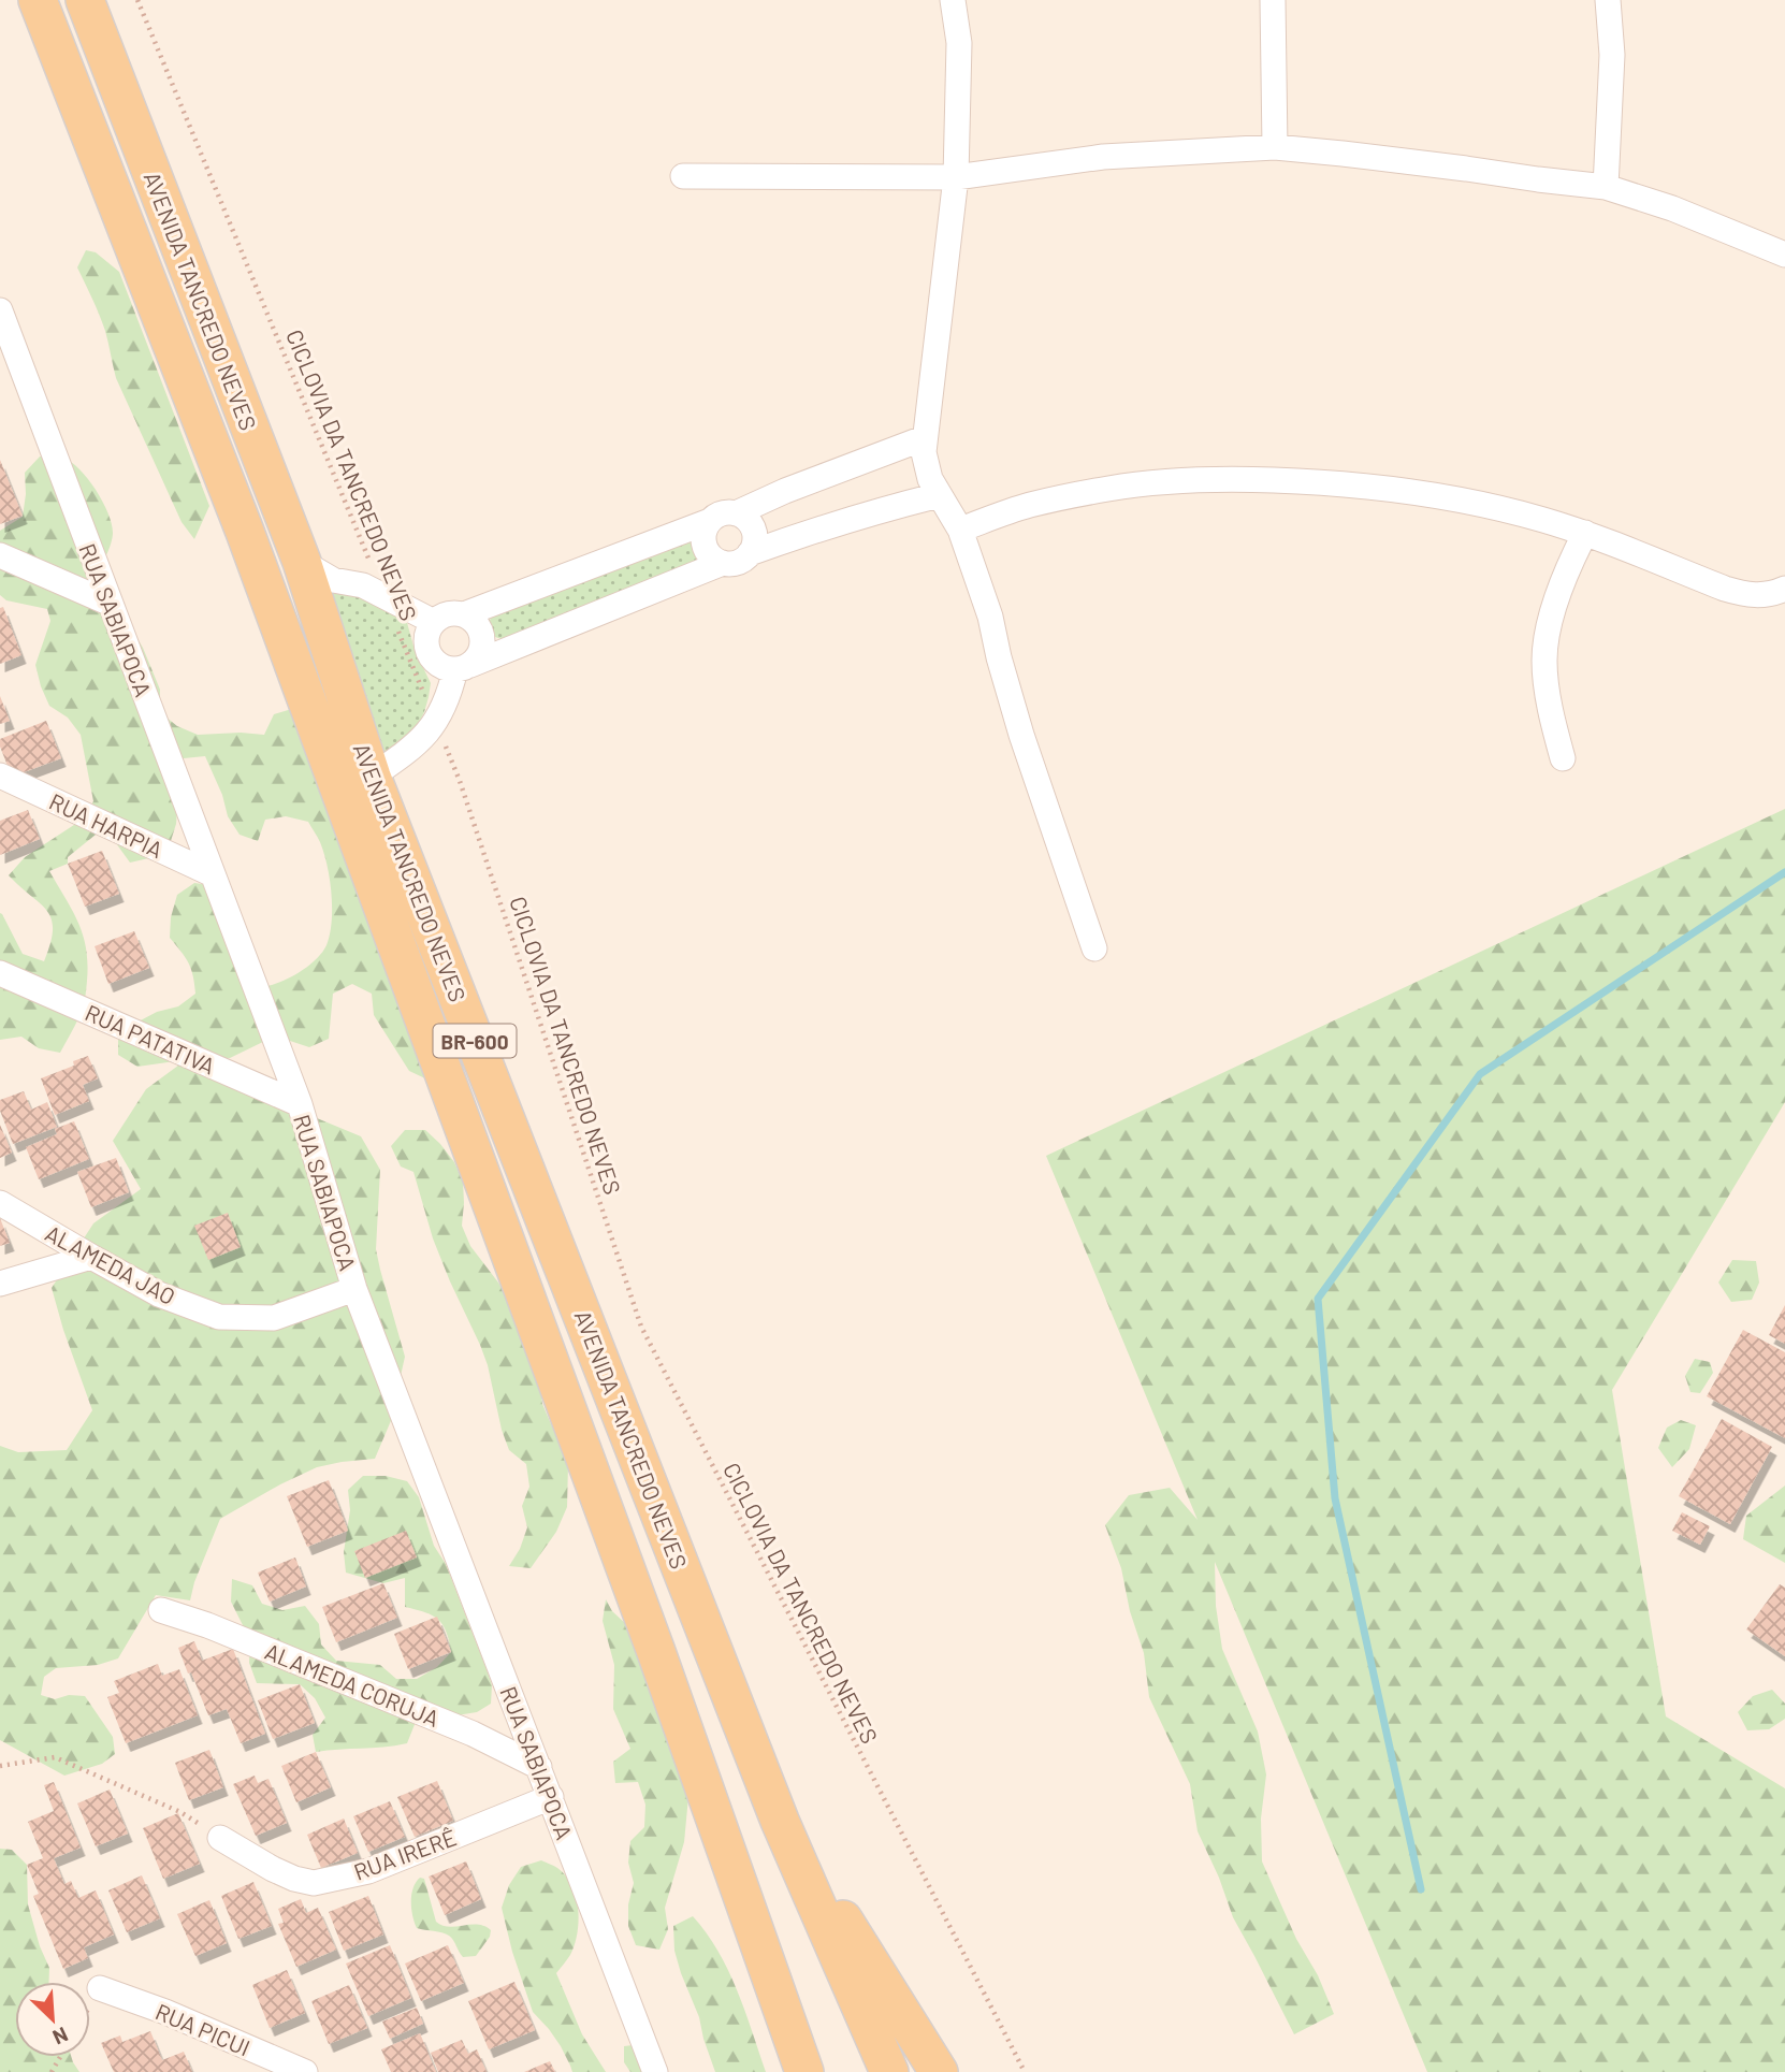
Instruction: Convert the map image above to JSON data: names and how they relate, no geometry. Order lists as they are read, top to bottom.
{
  "streets": {
    "main road": ["AVENIDA TANCREDO NEVES", "BR-600"],
    "street": [
      "RUA SABIAPOCA",
      "RUA HARPIA",
      "RUA PATATIVA",
      "ALAMEDA JAO",
      "ALAMEDA CORUJA",
      "RUA IRERÊ",
      "RUA PICUI"
    ],
    "path": ["CICLOVIA DA TANCREDO NEVES"]
  },
  "crossings": [
    ["RUA SABIAPOCA", "RUA HARPIA"],
    ["RUA SABIAPOCA", "RUA PATATIVA"],
    ["RUA SABIAPOCA", "ALAMEDA JAO"],
    ["RUA SABIAPOCA", "ALAMEDA CORUJA"],
    ["RUA SABIAPOCA", "RUA IRERÊ"]
  ],
  "north": "bottom right"
}
